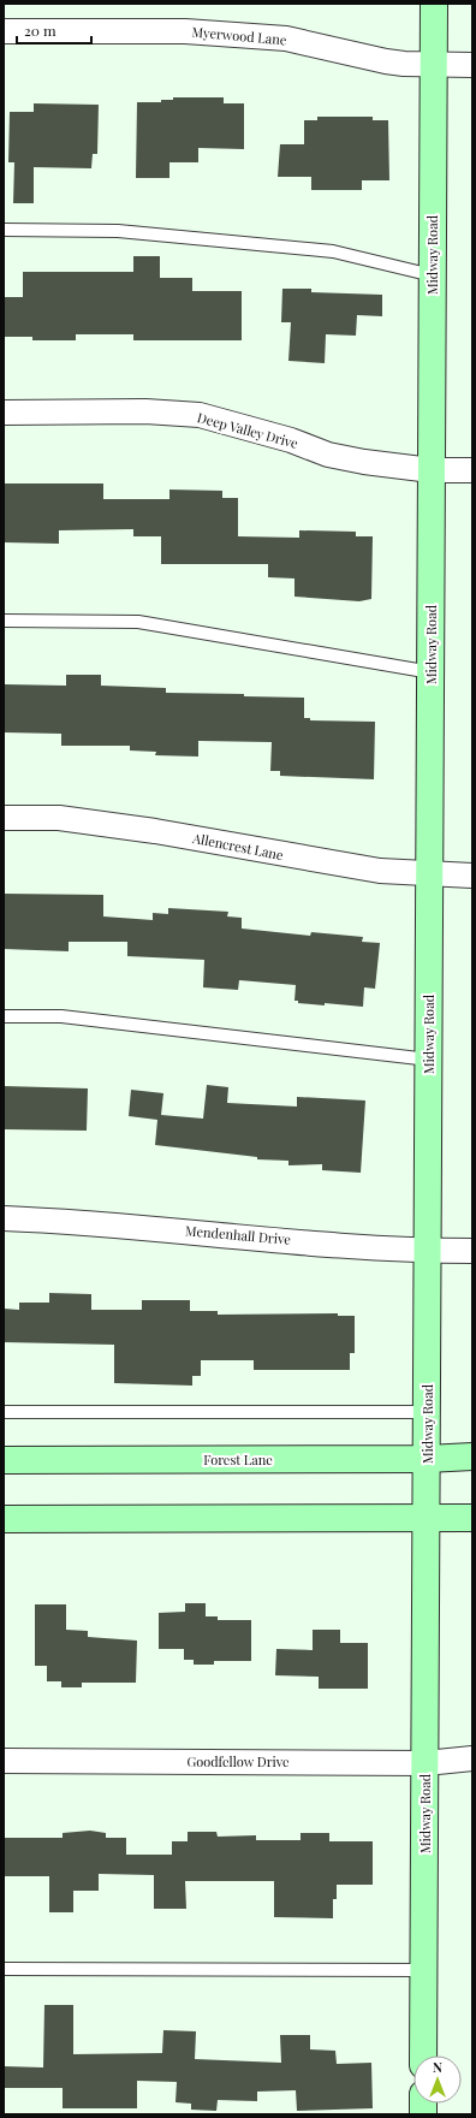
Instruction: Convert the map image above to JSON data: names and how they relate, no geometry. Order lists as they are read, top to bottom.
{
  "streets": {
    "main road": ["Midway Road", "Forest Lane"],
    "street": [
      "Myerwood Lane",
      "Deep Valley Drive",
      "Allencrest Lane",
      "Mendenhall Drive",
      "Goodfellow Drive"
    ]
  },
  "crossings": [
    ["Myerwood Lane", "Midway Road"],
    ["Midway Road", "Deep Valley Drive"],
    ["Midway Road", "Allencrest Lane"],
    ["Midway Road", "Mendenhall Drive"],
    ["Midway Road", "Forest Lane"],
    ["Midway Road", "Goodfellow Drive"]
  ],
  "scale_bar": "20 m",
  "north": "top"
}
